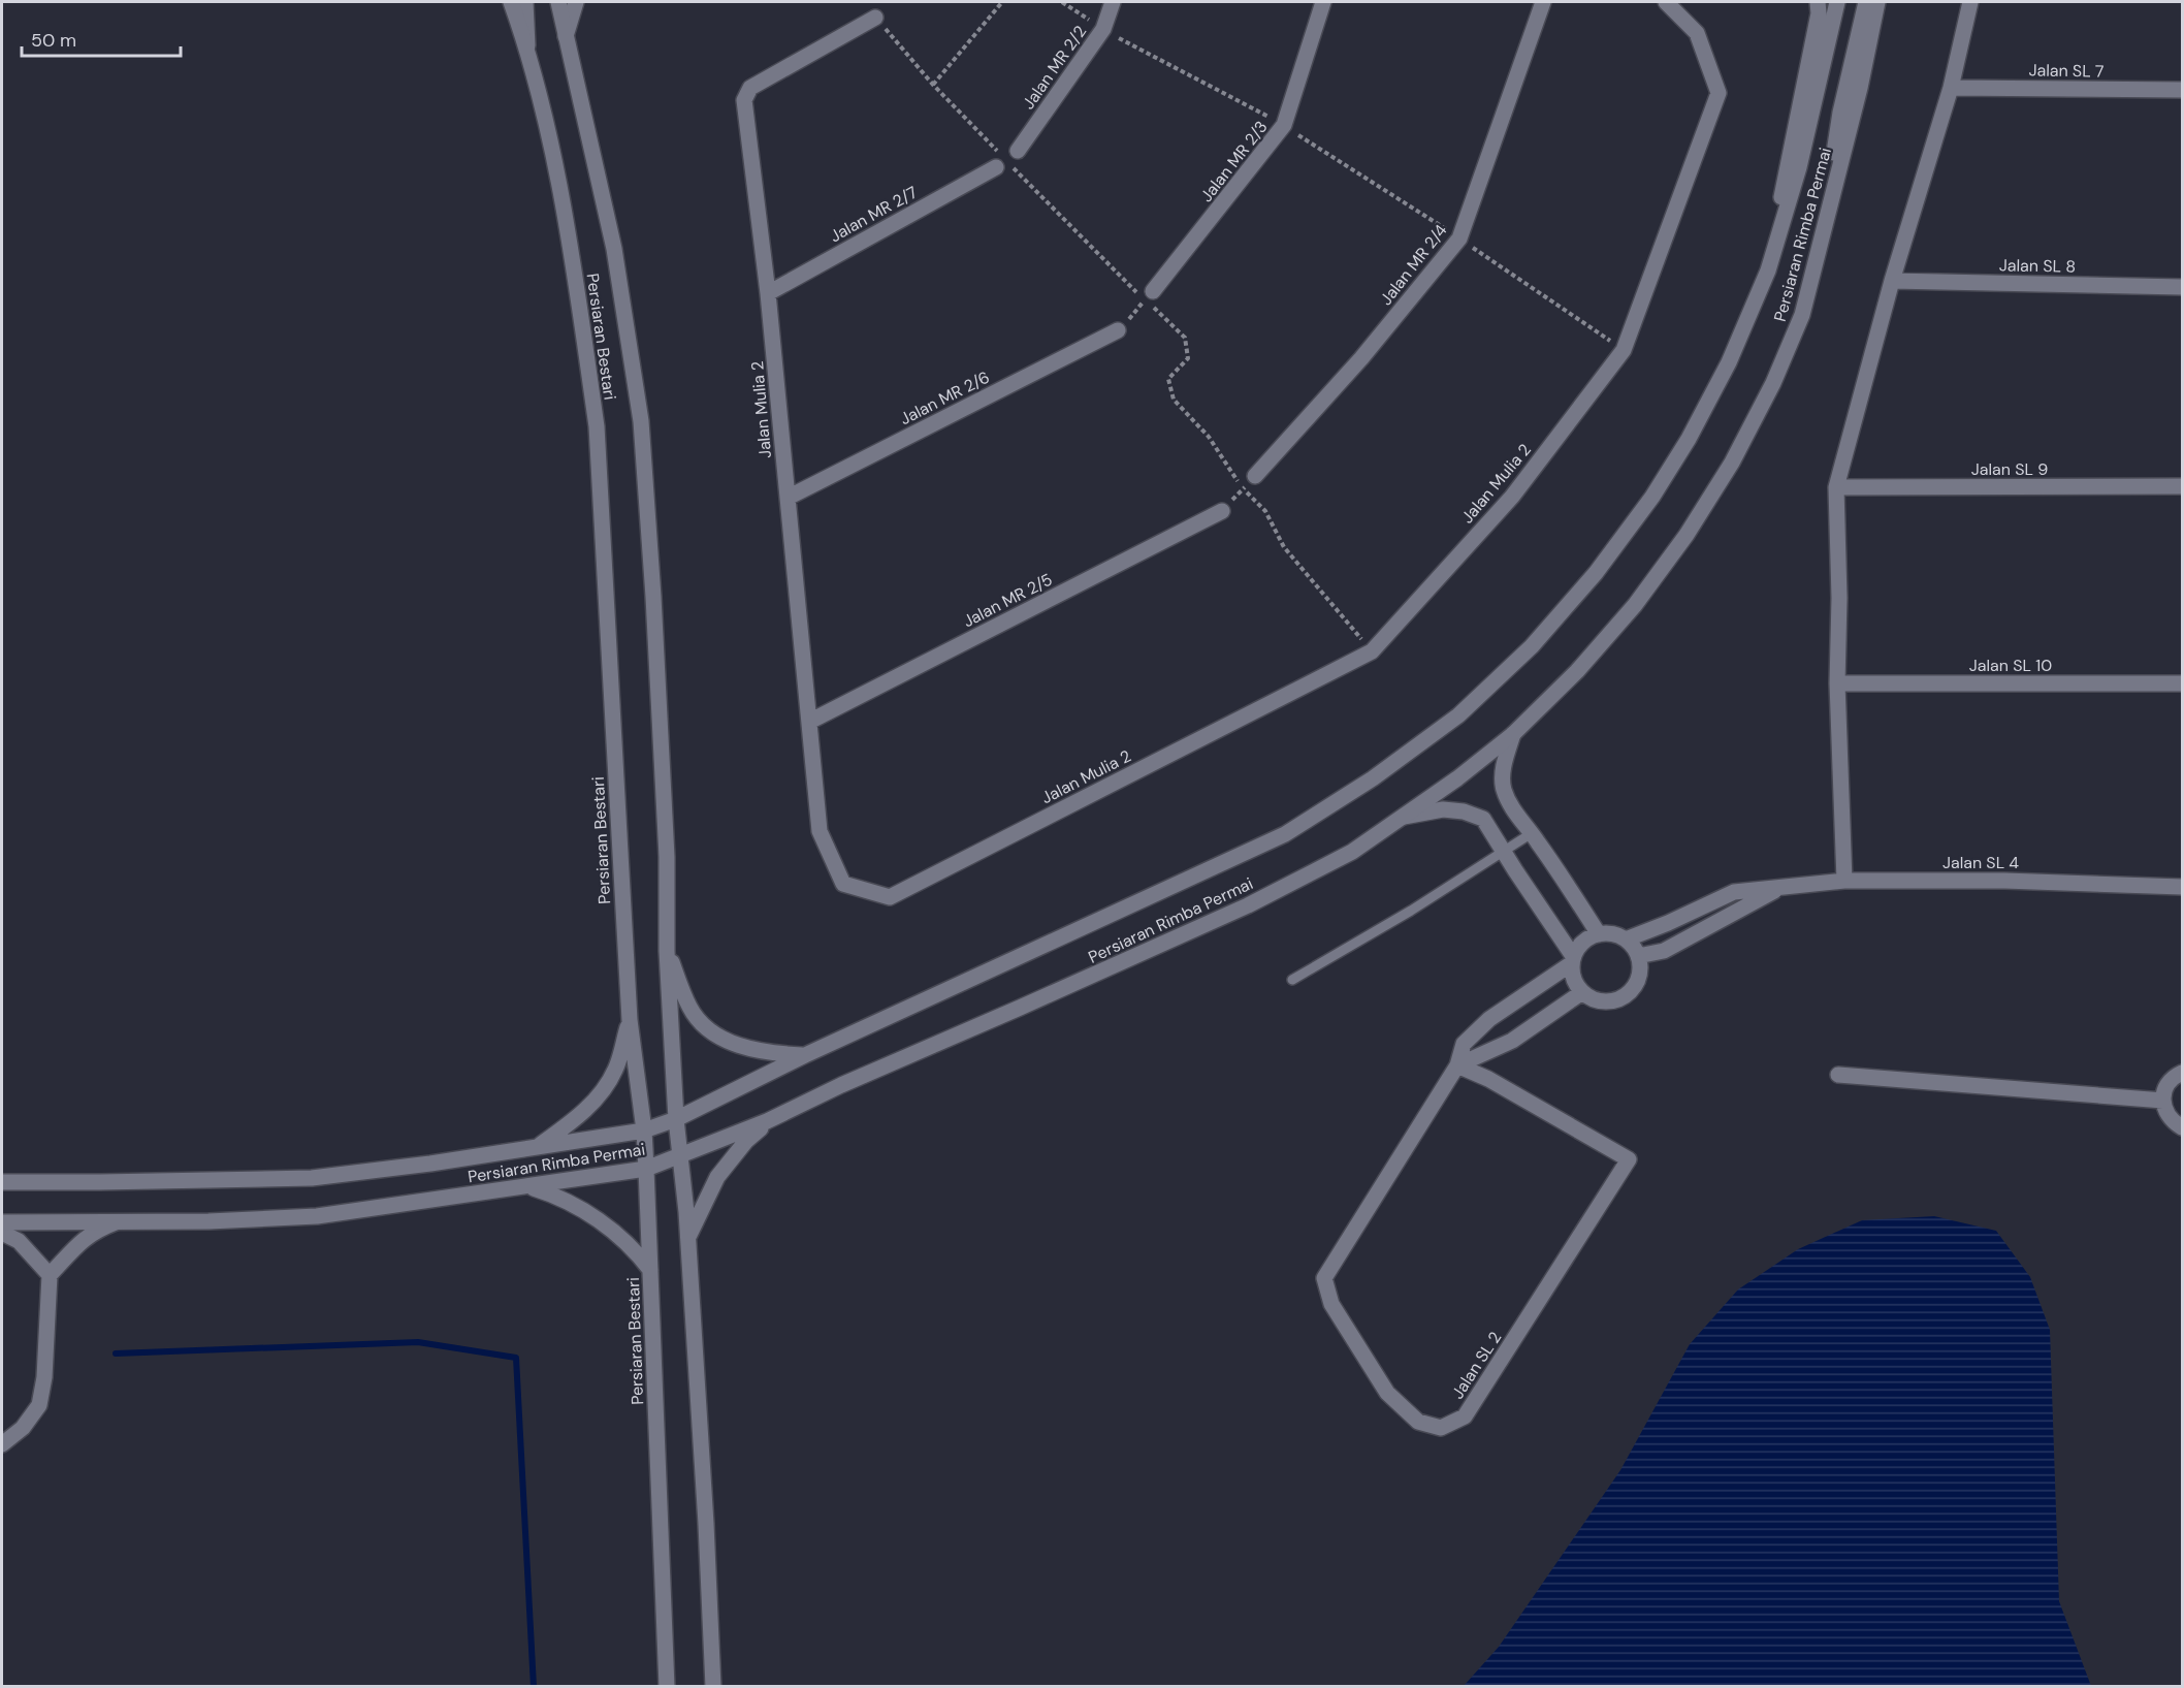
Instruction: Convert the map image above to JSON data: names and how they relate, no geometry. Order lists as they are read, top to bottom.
{
  "streets": {
    "street": [
      "Jalan MR 2/2",
      "Jalan SL 7",
      "Jalan MR 2/3",
      "Jalan MR 2/7",
      "Persiaran Rimba Permai",
      "Jalan MR 2/4",
      "Jalan SL 8",
      "Persiaran Bestari",
      "Jalan MR 2/6",
      "Jalan Mulia 2",
      "Jalan SL 9",
      "Jalan MR 2/5",
      "Jalan SL 10",
      "Jalan SL 4",
      "Jalan SL 2"
    ]
  },
  "crossings": [
    ["Jalan MR 2/7", "Jalan Mulia 2"],
    ["Persiaran Rimba Permai", "Persiaran Bestari"],
    ["Jalan MR 2/6", "Jalan Mulia 2"],
    ["Jalan Mulia 2", "Jalan MR 2/5"],
    ["Jalan SL 4", "Jalan SL 2"]
  ],
  "scale_bar": "50 m"
}
